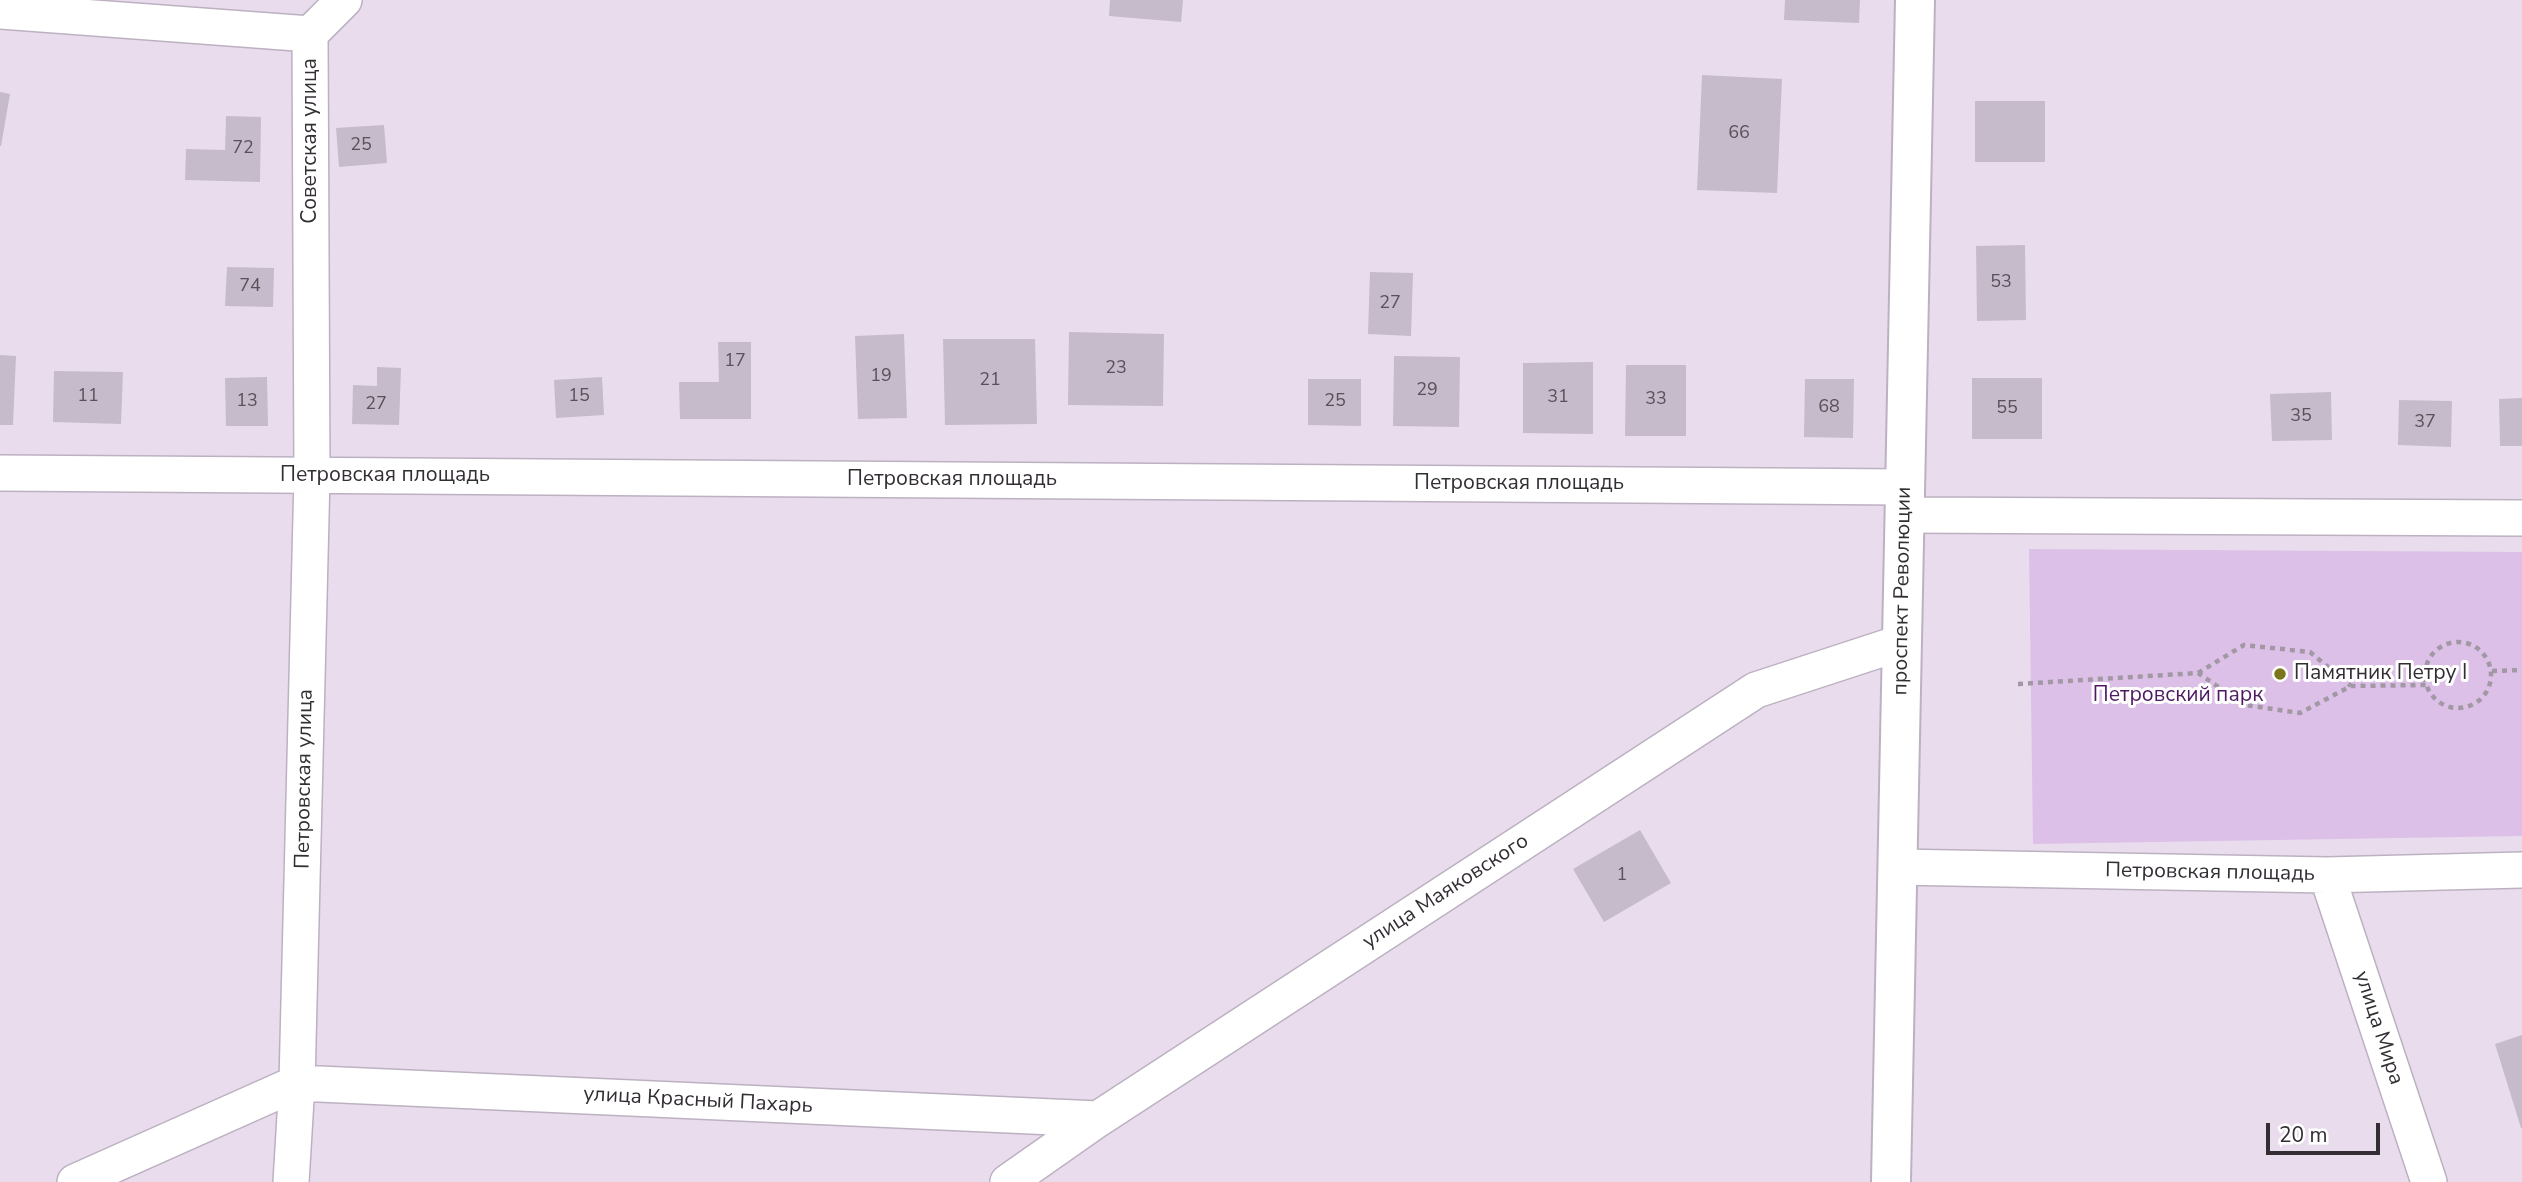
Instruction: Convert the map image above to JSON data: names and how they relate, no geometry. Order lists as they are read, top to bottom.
{
  "streets": {
    "street": [
      "Советская улица",
      "Петровская площадь",
      "проспект Революции",
      "Петровская улица",
      "улица Маяковского",
      "улица Мира",
      "улица Красный Пахарь"
    ]
  },
  "crossings": [
    ["Советская улица", "Петровская площадь"],
    ["Советская улица", "Петровская улица"],
    ["Петровская площадь", "проспект Революции"],
    ["Петровская площадь", "Петровская улица"],
    ["Петровская площадь", "улица Мира"],
    ["проспект Революции", "улица Маяковского"],
    ["Петровская улица", "улица Красный Пахарь"],
    ["улица Маяковского", "улица Красный Пахарь"]
  ],
  "parks": ["Петровский парк"],
  "places": ["Памятник Петру I"],
  "house_numbers": [
    "66",
    "25",
    "72",
    "53",
    "74",
    "27",
    "17",
    "23",
    "19",
    "21",
    "29",
    "11",
    "15",
    "31",
    "33",
    "13",
    "25",
    "27",
    "68",
    "55",
    "35",
    "37",
    "1"
  ],
  "scale_bar": "20 m"
}
